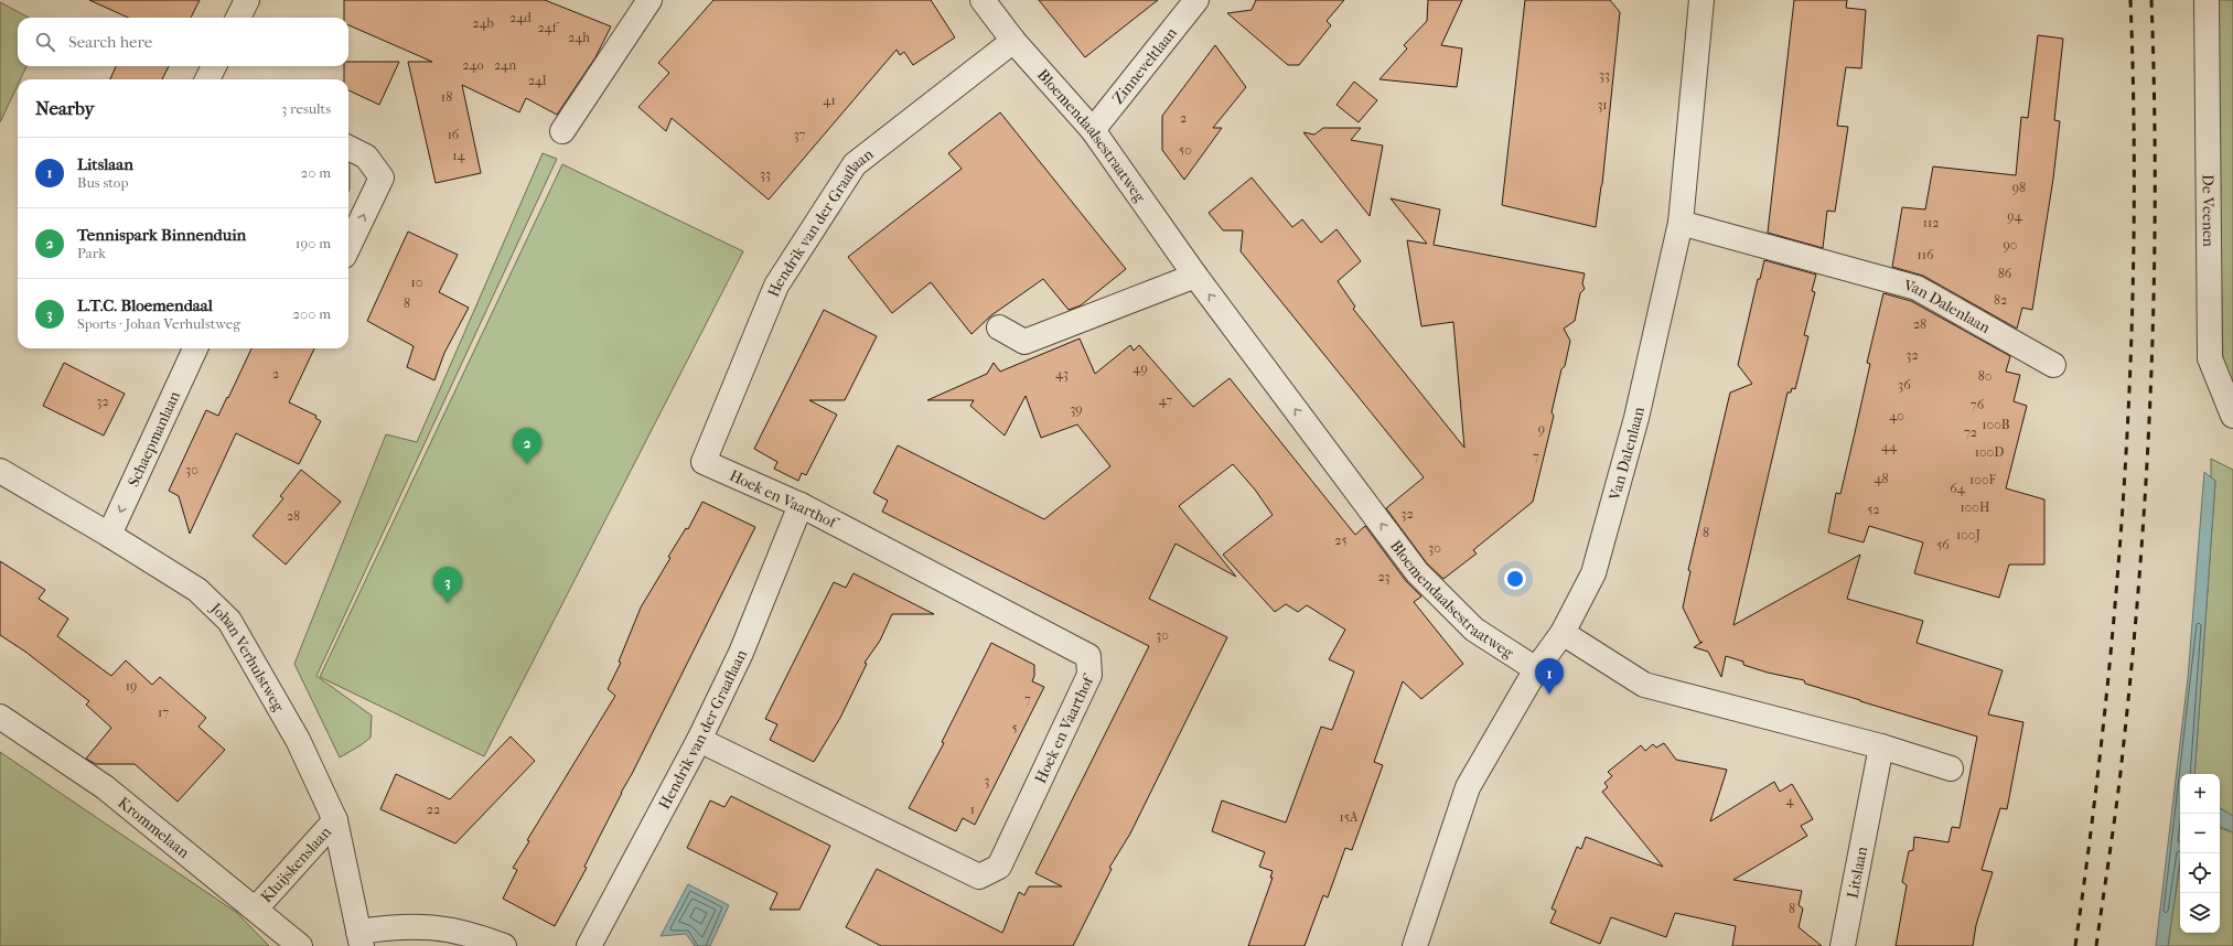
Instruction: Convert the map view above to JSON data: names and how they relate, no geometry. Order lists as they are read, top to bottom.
{
  "streets": {
    "street": [
      "Zinneveltlaan",
      "Bloemendaalsestraatweg",
      "De Veenen",
      "Hendrik van der Graaflaan",
      "Van Dalenlaan",
      "Schaepmanlaan",
      "Hoek en Vaarthof",
      "Johan Verhulstweg",
      "Krommelaan",
      "Kluijskenslaan",
      "Litslaan"
    ]
  },
  "crossings": [
    ["Zinneveltlaan", "Bloemendaalsestraatweg"],
    ["Bloemendaalsestraatweg", "Hendrik van der Graaflaan"],
    ["Bloemendaalsestraatweg", "Van Dalenlaan"],
    ["Hendrik van der Graaflaan", "Hoek en Vaarthof"],
    ["Schaepmanlaan", "Johan Verhulstweg"],
    ["Johan Verhulstweg", "Kluijskenslaan"],
    ["Krommelaan", "Kluijskenslaan"]
  ],
  "one_way": ["Bloemendaalsestraatweg", "Schaepmanlaan"],
  "house_numbers": [
    "24d",
    "24b",
    "24f",
    "24h",
    "24o",
    "24n",
    "33",
    "24l",
    "18",
    "41",
    "31",
    "2",
    "16",
    "37",
    "50",
    "14",
    "33",
    "98",
    "94",
    "112",
    "90",
    "116",
    "86",
    "10",
    "82",
    "8",
    "28",
    "32",
    "49",
    "2",
    "43",
    "80",
    "36",
    "47",
    "32",
    "76",
    "39",
    "40",
    "100B",
    "9",
    "72",
    "44",
    "100D",
    "7",
    "30",
    "48",
    "100F",
    "64",
    "100H",
    "52",
    "32",
    "28",
    "8",
    "100J",
    "25",
    "56",
    "30",
    "23",
    "30",
    "19",
    "7",
    "17",
    "5",
    "3",
    "4",
    "22",
    "1",
    "15A",
    "8"
  ],
  "page": {
    "search": "Search here",
    "heading": ["Nearby", "3 results"],
    "list": [
      {
        "mark": "1",
        "name": "Litslaan",
        "note": "Bus stop",
        "value": "20 m"
      },
      {
        "mark": "2",
        "name": "Tennispark Binnenduin",
        "note": "Park",
        "value": "190 m"
      },
      {
        "mark": "3",
        "name": "L.T.C. Bloemendaal",
        "note": "Sports · Johan Verhulstweg",
        "value": "200 m"
      }
    ],
    "pins": ["2", "3", "1"],
    "map_buttons": ["+", "−"]
  }
}
